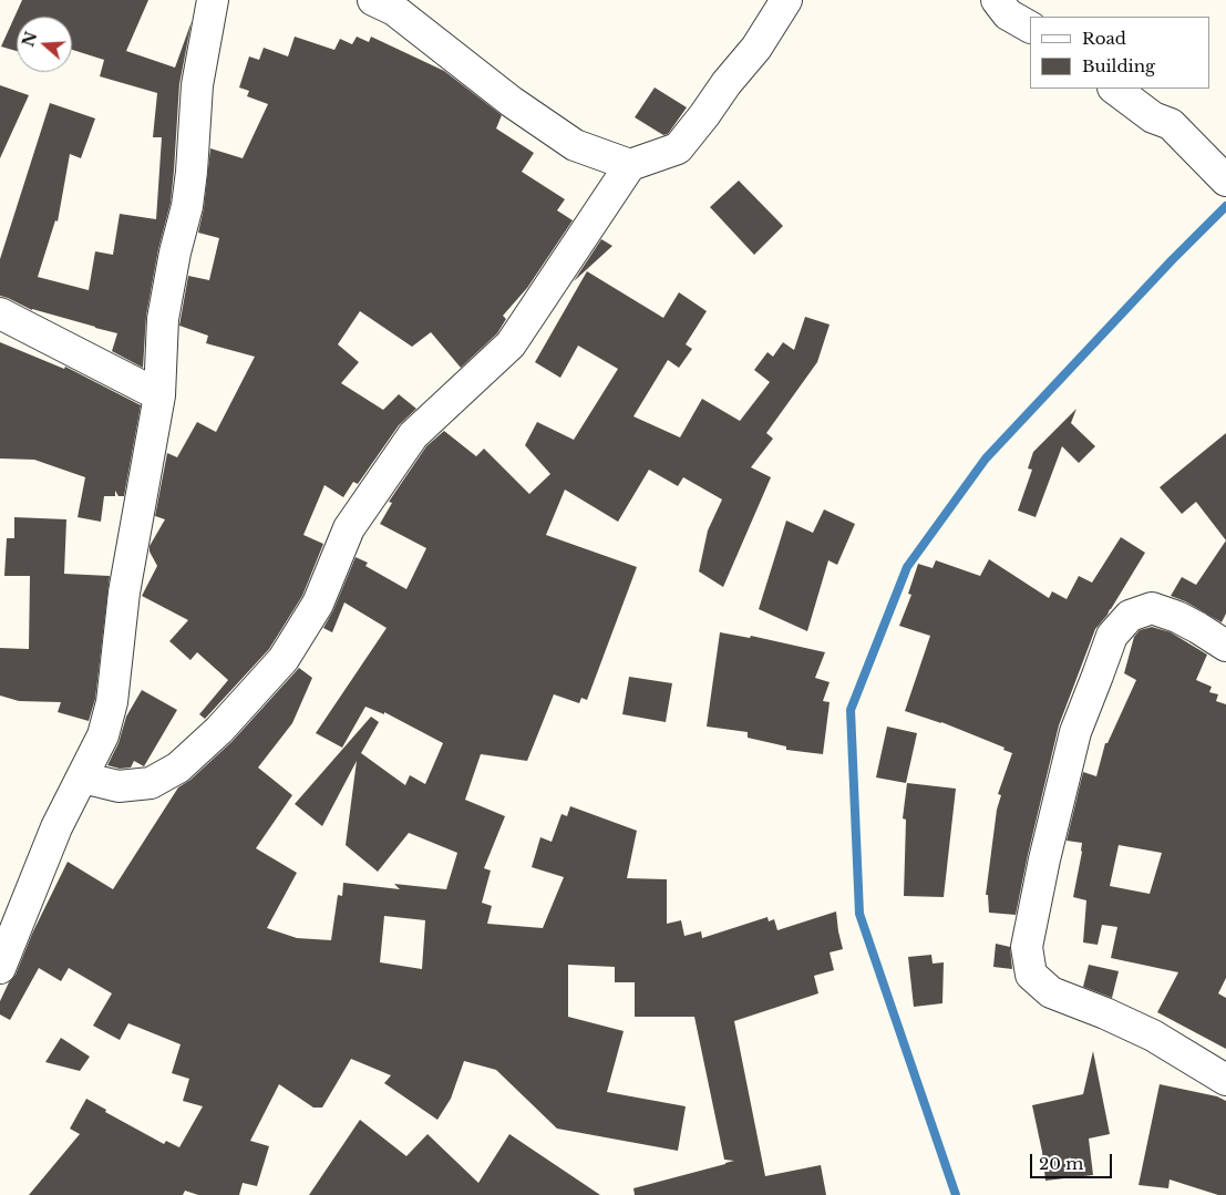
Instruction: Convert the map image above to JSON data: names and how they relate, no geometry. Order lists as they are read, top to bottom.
{
  "legend": ["Road", "Building"],
  "scale_bar": "20 m",
  "north": "left"
}
